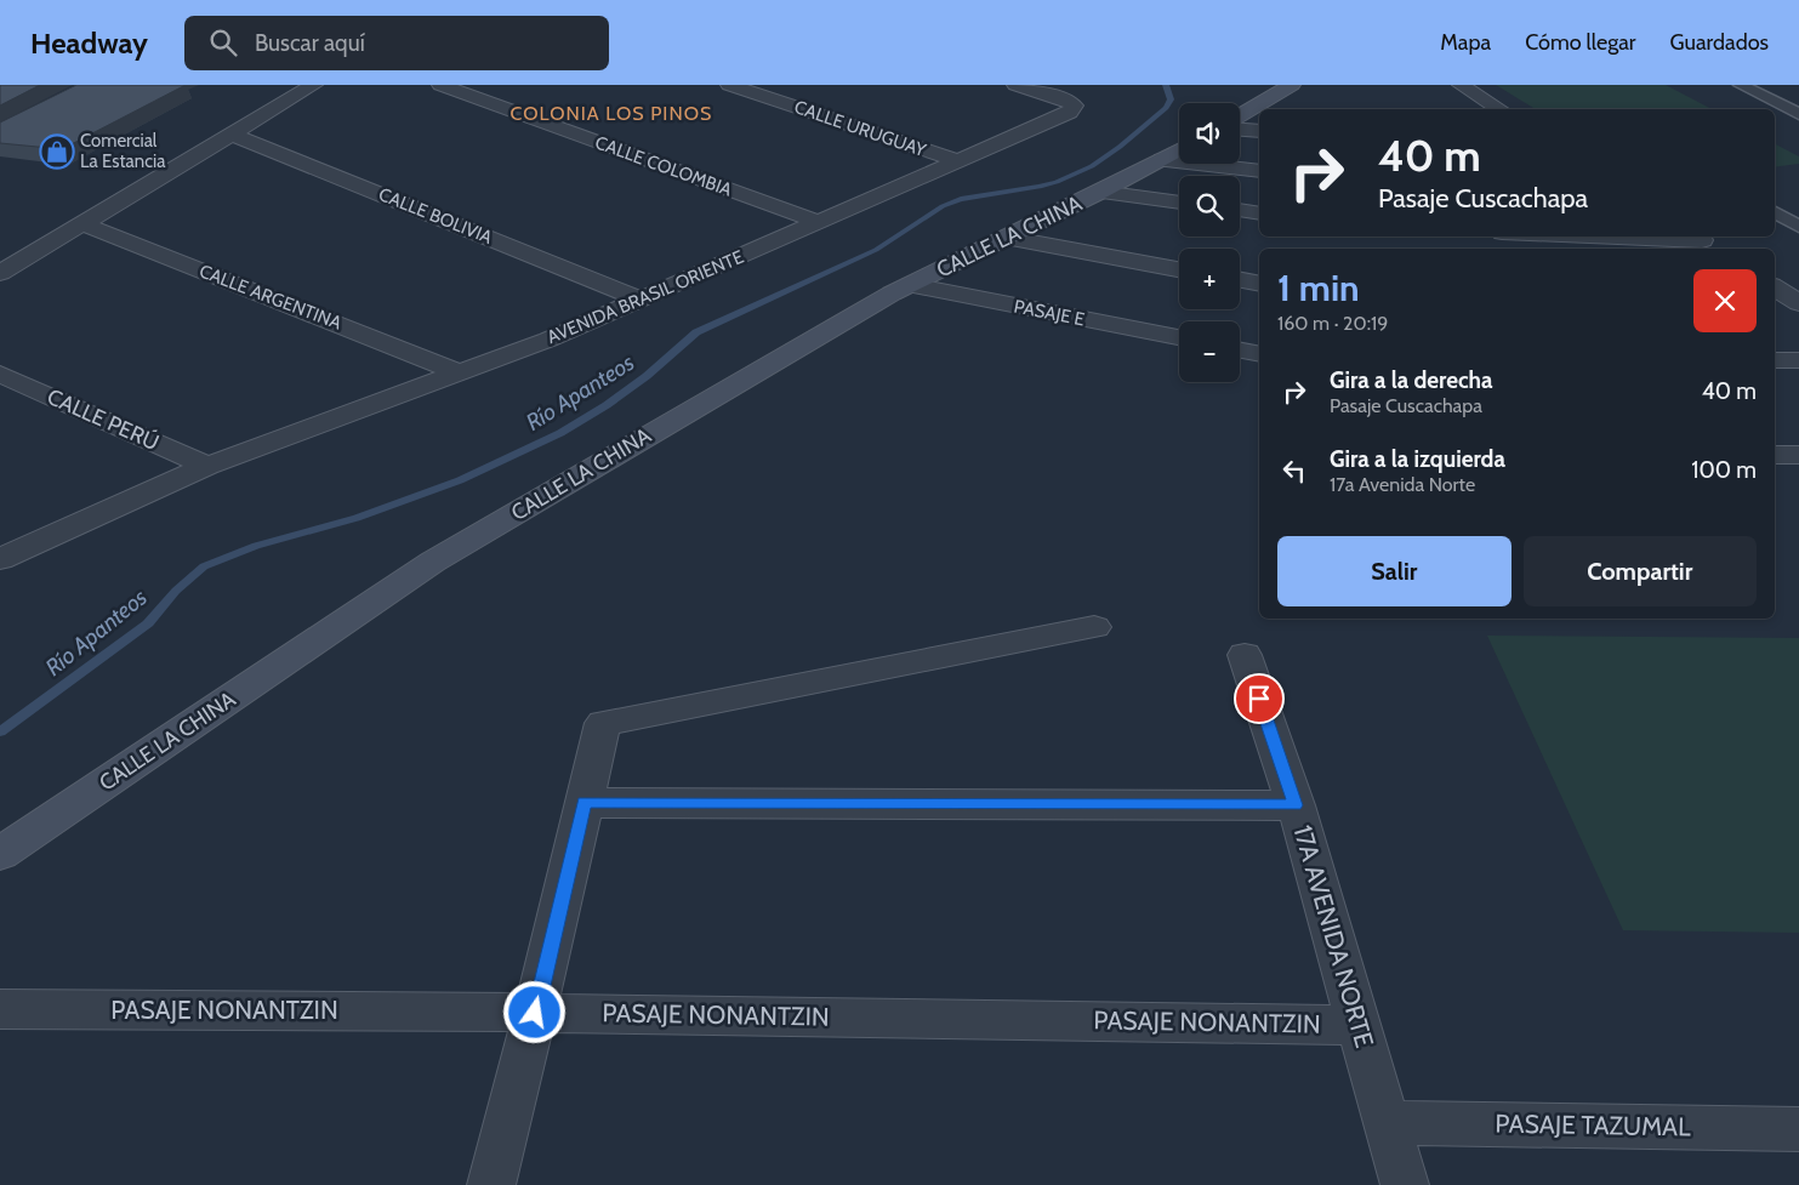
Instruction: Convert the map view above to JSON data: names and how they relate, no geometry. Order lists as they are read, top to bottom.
{
  "streets": {
    "main road": ["CALLE LA CHINA"],
    "street": [
      "CALLE URUGUAY",
      "CALLE COLOMBIA",
      "CALLE BOLIVIA",
      "CALLE ARGENTINA",
      "AVENIDA BRASIL ORIENTE",
      "PASAJE E",
      "CALLE PERÚ",
      "17A AVENIDA NORTE",
      "PASAJE NONANTZIN",
      "PASAJE TAZUMAL"
    ]
  },
  "crossings": [
    ["CALLE URUGUAY", "AVENIDA BRASIL ORIENTE"],
    ["CALLE COLOMBIA", "AVENIDA BRASIL ORIENTE"],
    ["CALLE BOLIVIA", "AVENIDA BRASIL ORIENTE"],
    ["CALLE LA CHINA", "PASAJE E"],
    ["CALLE ARGENTINA", "AVENIDA BRASIL ORIENTE"],
    ["AVENIDA BRASIL ORIENTE", "CALLE PERÚ"],
    ["17A AVENIDA NORTE", "PASAJE NONANTZIN"],
    ["17A AVENIDA NORTE", "PASAJE TAZUMAL"]
  ],
  "districts": ["COLONIA LOS PINOS"],
  "water": ["Río Apanteos"],
  "places": {
    "shop": ["Comercial La Estancia"]
  },
  "page": {
    "header": "Headway",
    "search": "Buscar aquí",
    "nav": ["Mapa", "Cómo llegar", "Guardados"],
    "map_buttons": ["+", "−"],
    "turn": ["40 m", "Pasaje Cuscachapa"],
    "heading": ["1 min", "160 m · 20:19"],
    "list": [
      {
        "name": "Gira a la derecha",
        "note": "Pasaje Cuscachapa",
        "value": "40 m"
      },
      {
        "name": "Gira a la izquierda",
        "note": "17a Avenida Norte",
        "value": "100 m"
      }
    ],
    "buttons": ["Salir", "Compartir"]
  }
}
